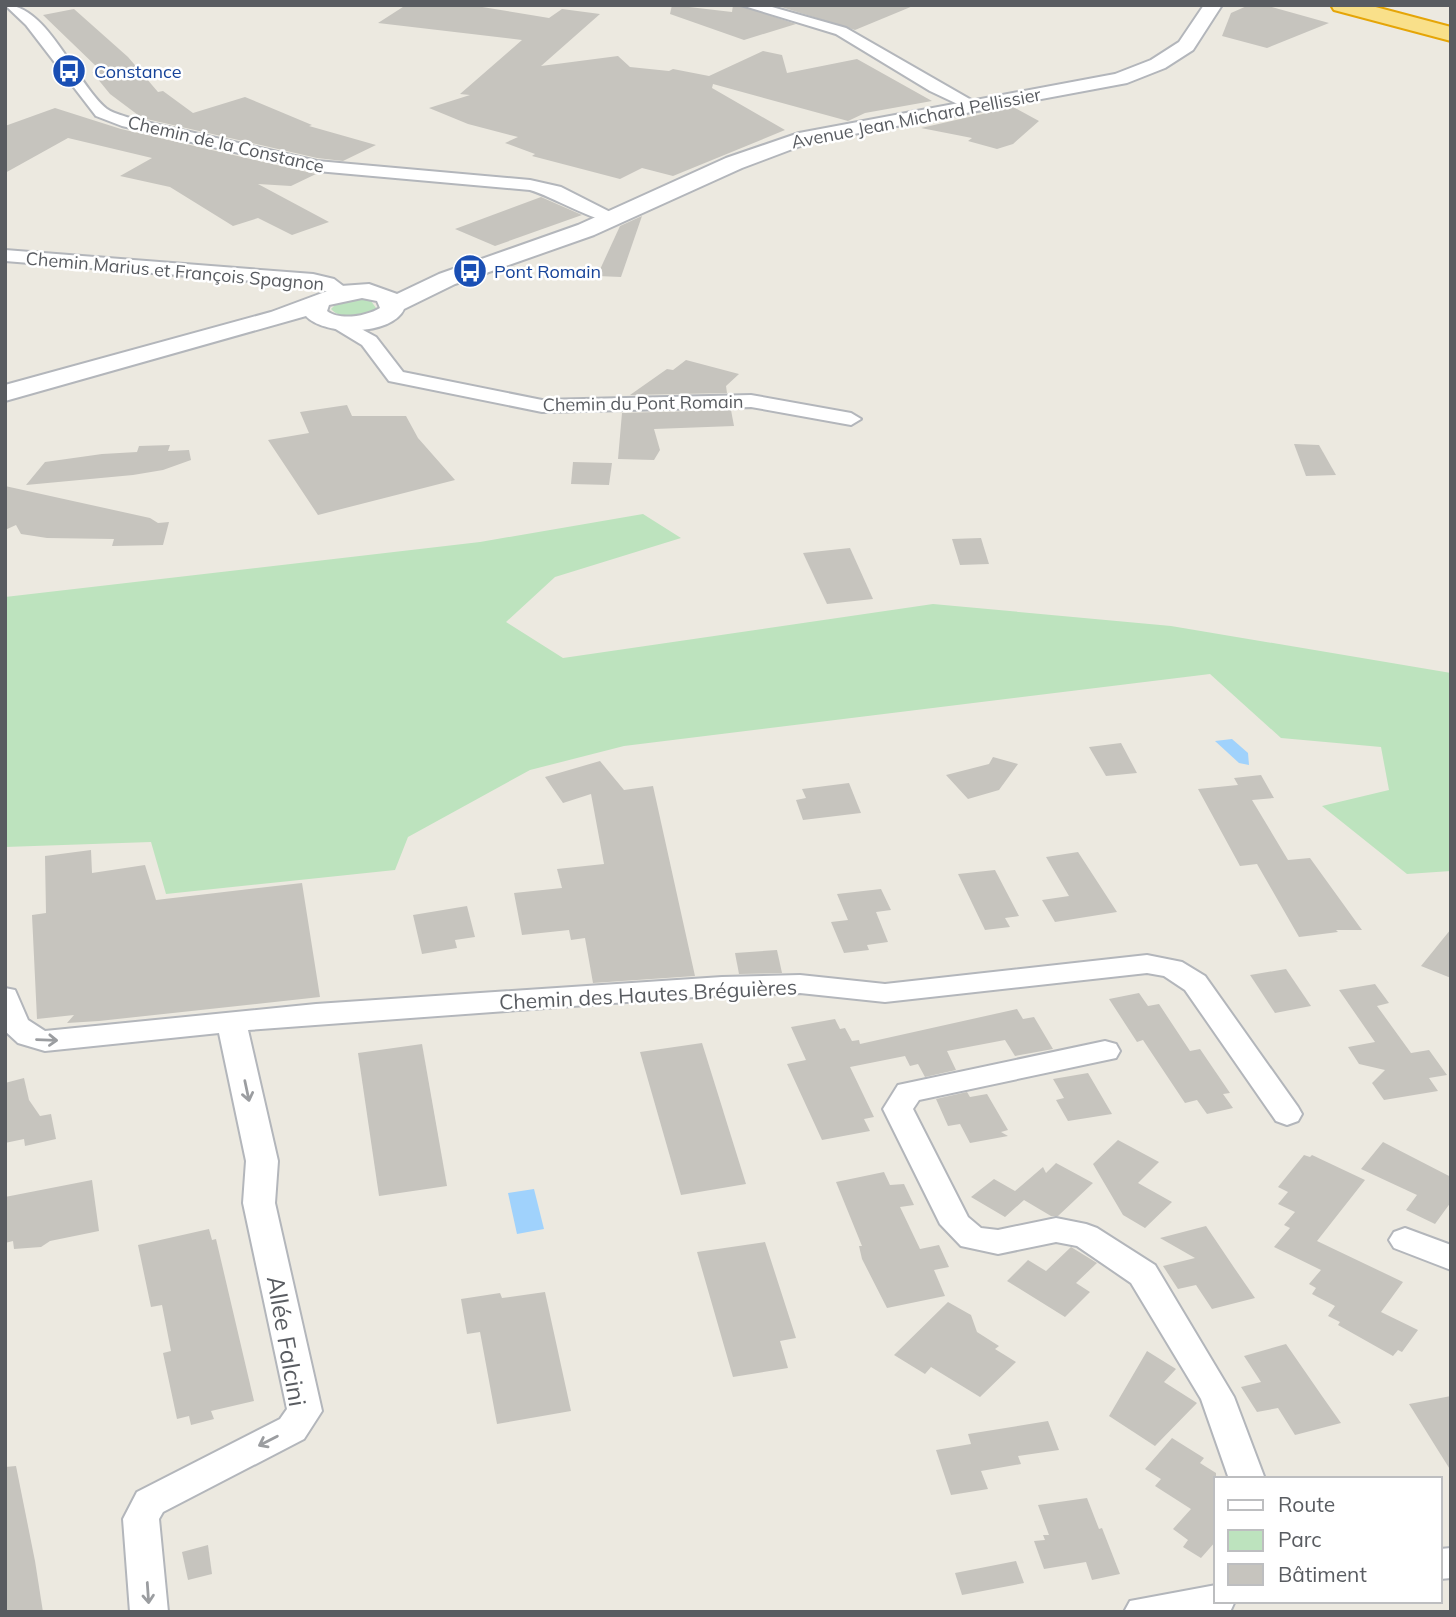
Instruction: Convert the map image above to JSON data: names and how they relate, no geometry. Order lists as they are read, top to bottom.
{
  "streets": {
    "street": [
      "Avenue Jean Michard Pellissier",
      "Chemin de la Constance",
      "Chemin Marius et François Spagnon",
      "Chemin du Pont Romain",
      "Chemin des Hautes Bréguières",
      "Allée Falcini"
    ]
  },
  "crossings": [
    ["Avenue Jean Michard Pellissier", "Chemin de la Constance"],
    ["Avenue Jean Michard Pellissier", "Chemin Marius et François Spagnon"],
    ["Avenue Jean Michard Pellissier", "Chemin du Pont Romain"],
    ["Chemin des Hautes Bréguières", "Allée Falcini"]
  ],
  "one_way": ["Allée Falcini"],
  "places": {
    "bus stop": ["Constance", "Pont Romain"]
  },
  "legend": ["Route", "Parc", "Bâtiment"]
}
